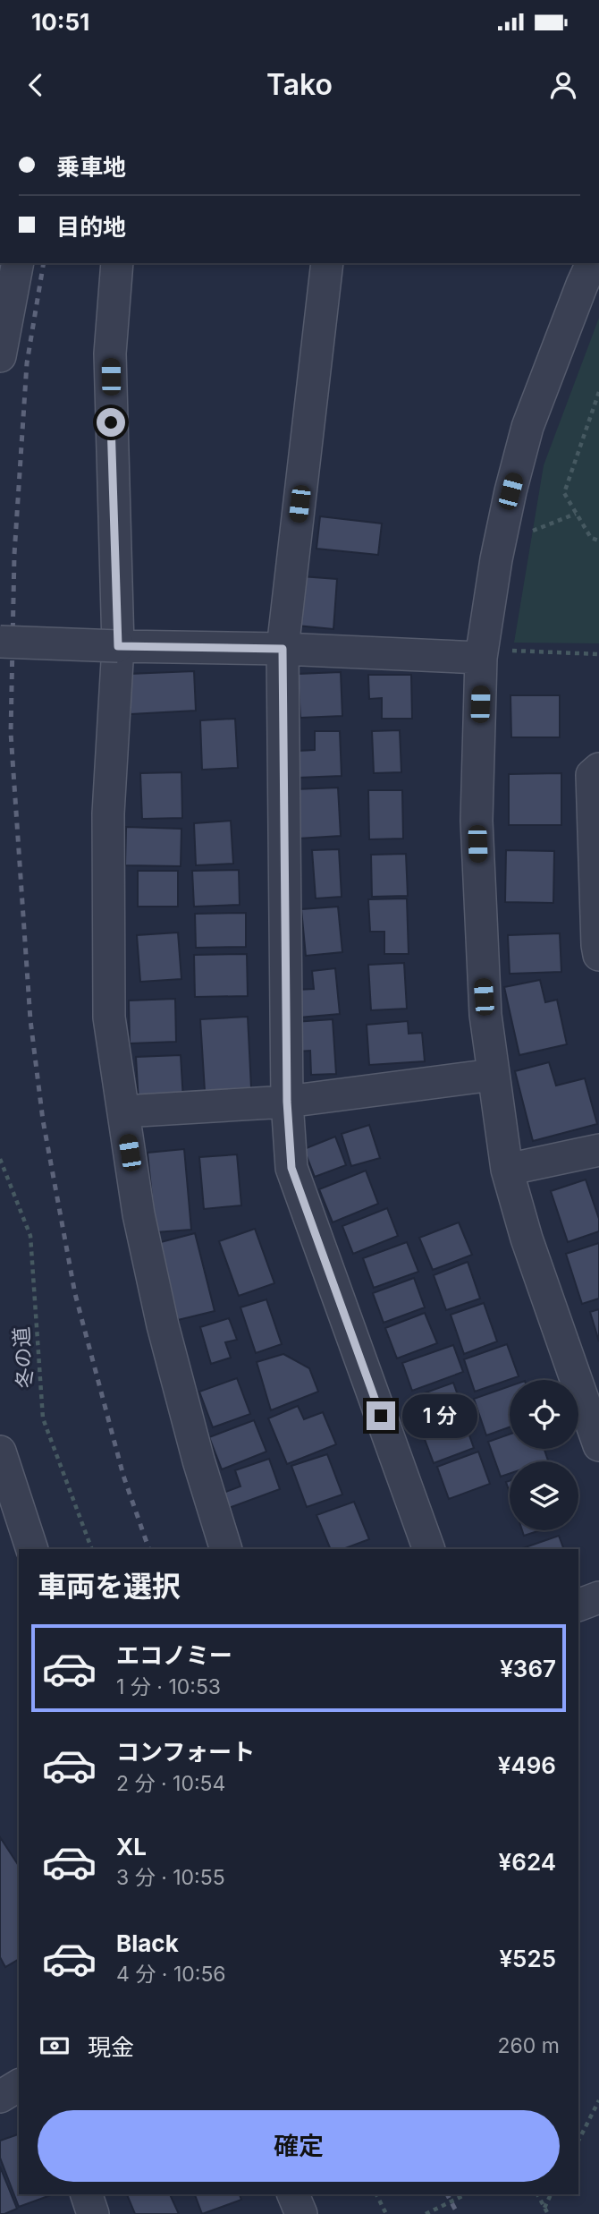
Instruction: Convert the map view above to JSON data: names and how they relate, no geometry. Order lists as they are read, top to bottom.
{
  "streets": {
    "path": ["冬の道"]
  },
  "page": {
    "status": "10:51",
    "header": "Tako",
    "banner": ["乗車地", "目的地"],
    "bubble": "1 分",
    "heading": "車両を選択",
    "list": [
      {
        "name": "エコノミー",
        "note": "1 分 · 10:53",
        "value": "¥367"
      },
      {
        "name": "コンフォート",
        "note": "2 分 · 10:54",
        "value": "¥496"
      },
      {
        "name": "XL",
        "note": "3 分 · 10:55",
        "value": "¥624"
      },
      {
        "name": "Black",
        "note": "4 分 · 10:56",
        "value": "¥525"
      }
    ],
    "pay": ["現金", "260 m"],
    "buttons": "確定"
  }
}
